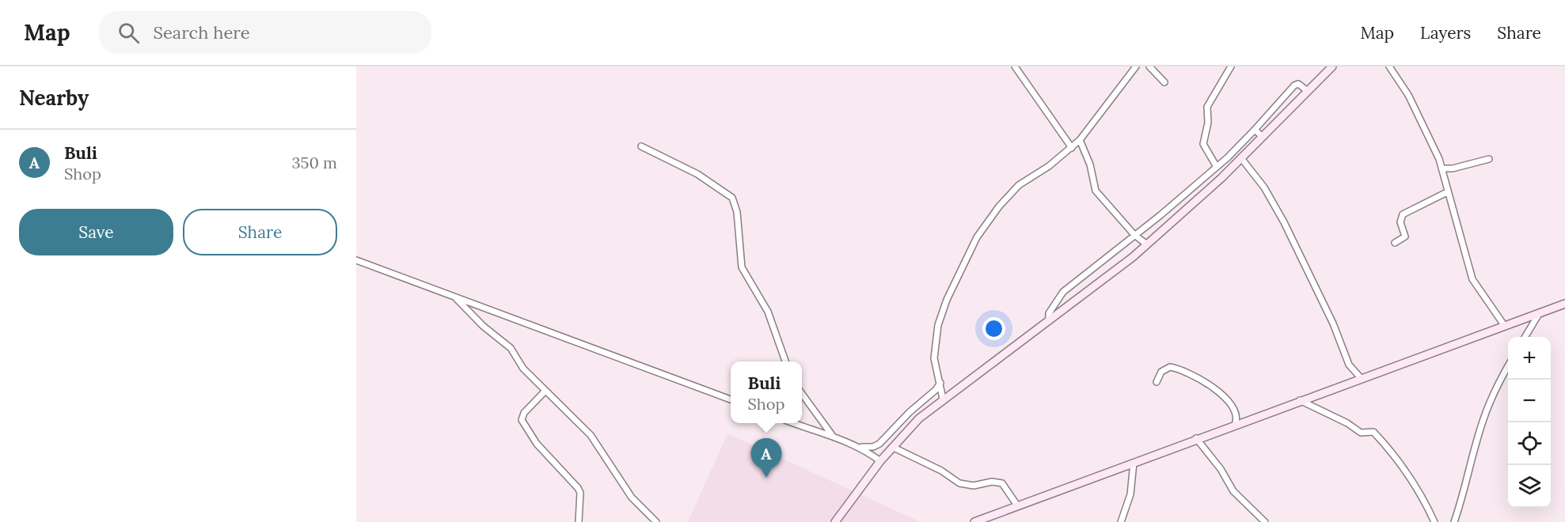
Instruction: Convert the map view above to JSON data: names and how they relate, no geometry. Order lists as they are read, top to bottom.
{
  "page": {
    "header": "Map",
    "search": "Search here",
    "nav": ["Map", "Layers", "Share"],
    "heading": "Nearby",
    "list": [
      {
        "mark": "A",
        "name": "Buli",
        "note": "Shop",
        "value": "350 m"
      }
    ],
    "buttons": ["Save", "Share"],
    "map_buttons": ["+", "−"],
    "popup": ["Buli", "Shop"],
    "pins": "A"
  }
}
